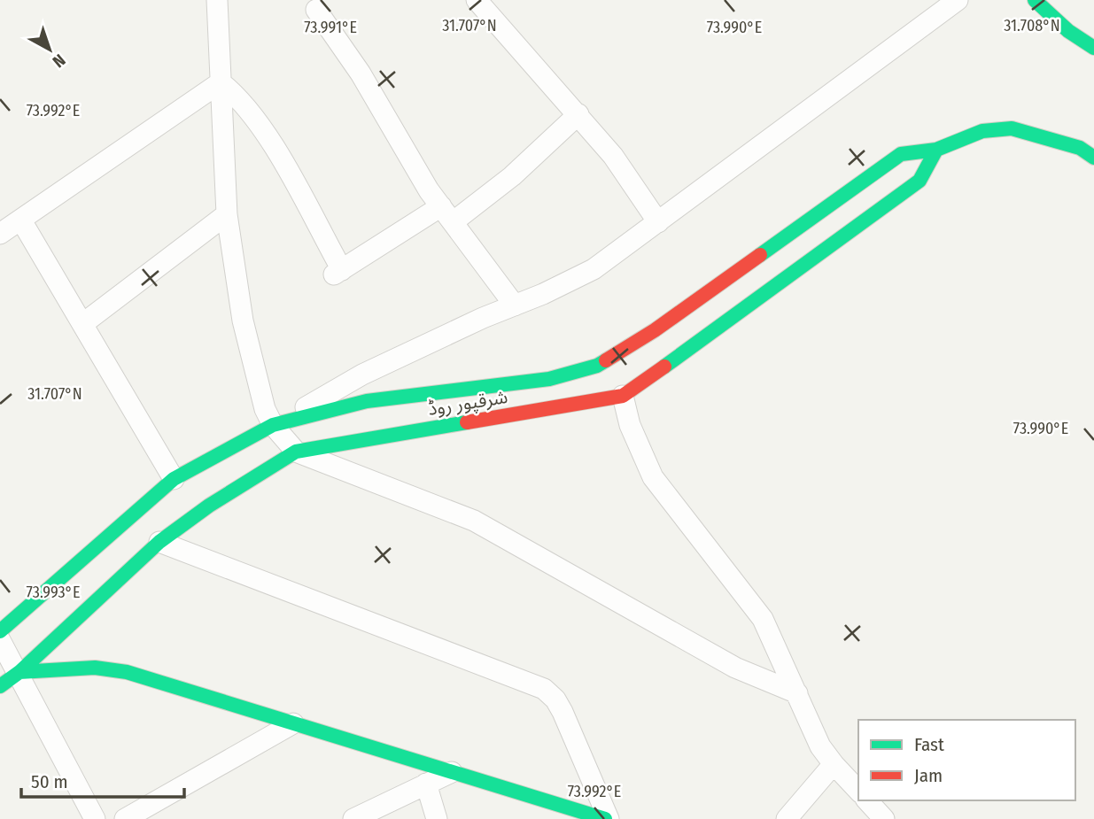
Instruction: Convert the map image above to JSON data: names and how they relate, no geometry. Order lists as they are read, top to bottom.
{
  "streets": {
    "main road": ["شرقپور روڈ"]
  },
  "legend": ["Fast", "Jam"],
  "scale_bar": "50 m",
  "north": "bottom right",
  "coordinates": [
    "31.707°N",
    "31.708°N",
    "73.991°E",
    "73.990°E",
    "73.992°E",
    "73.993°E"
  ]
}
